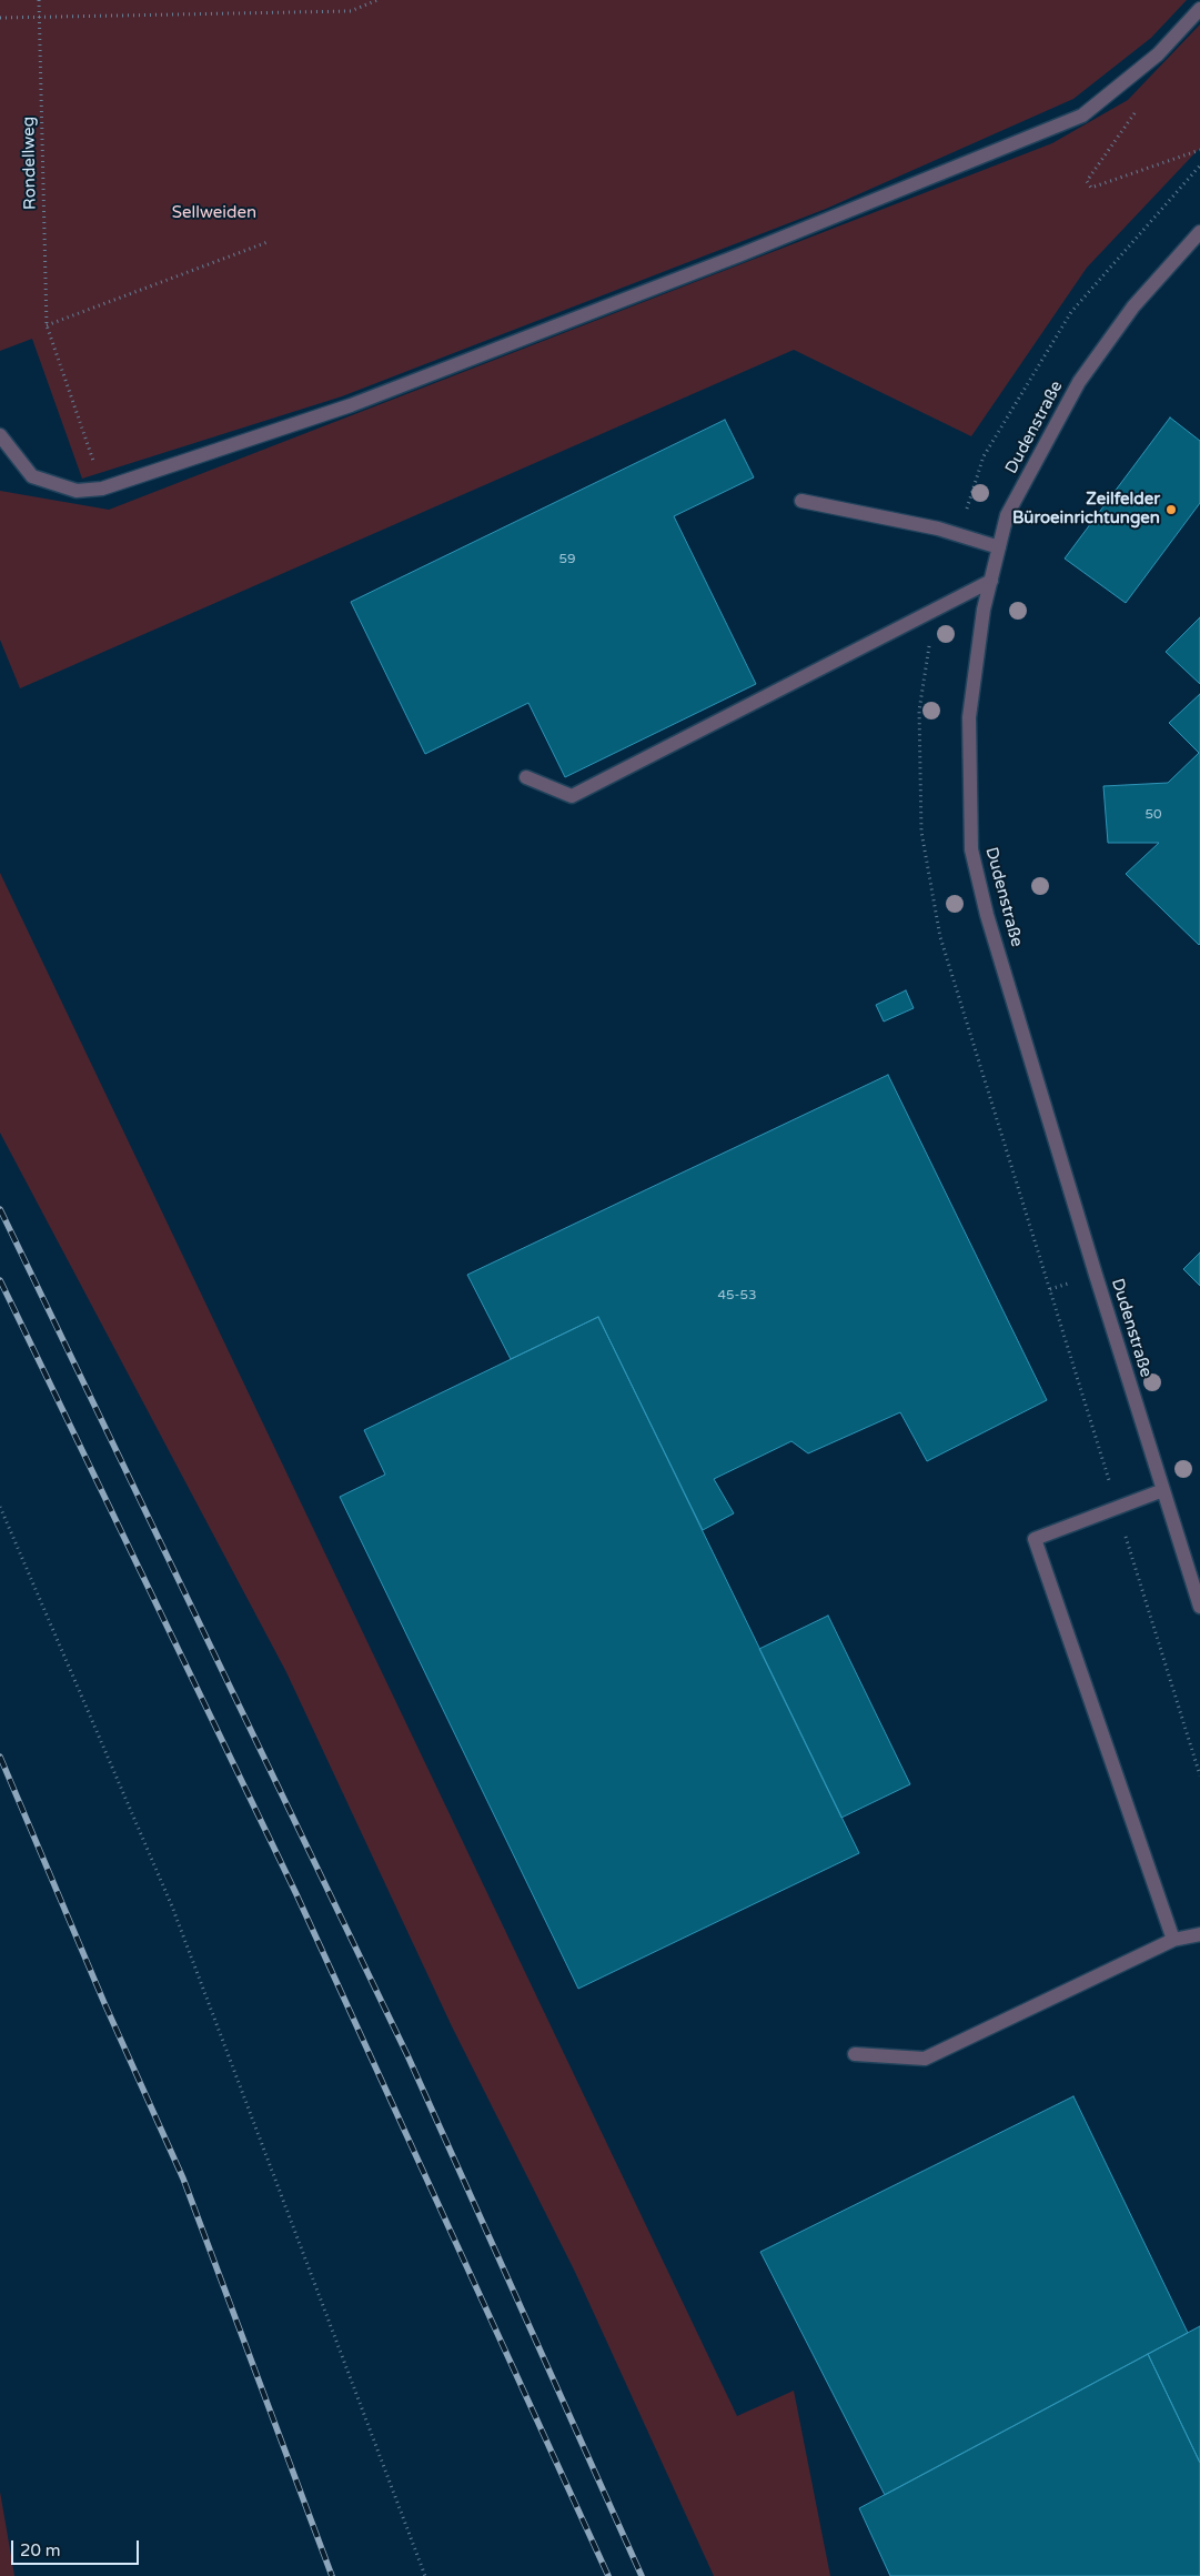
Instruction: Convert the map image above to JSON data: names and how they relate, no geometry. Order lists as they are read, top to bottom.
{
  "streets": {
    "street": ["Dudenstraße"],
    "path": ["Rondellweg"]
  },
  "parks": ["Sellweiden"],
  "places": ["Zeilfelder Büroeinrichtungen"],
  "house_numbers": ["59", "50", "45-53"],
  "scale_bar": "20 m"
}
